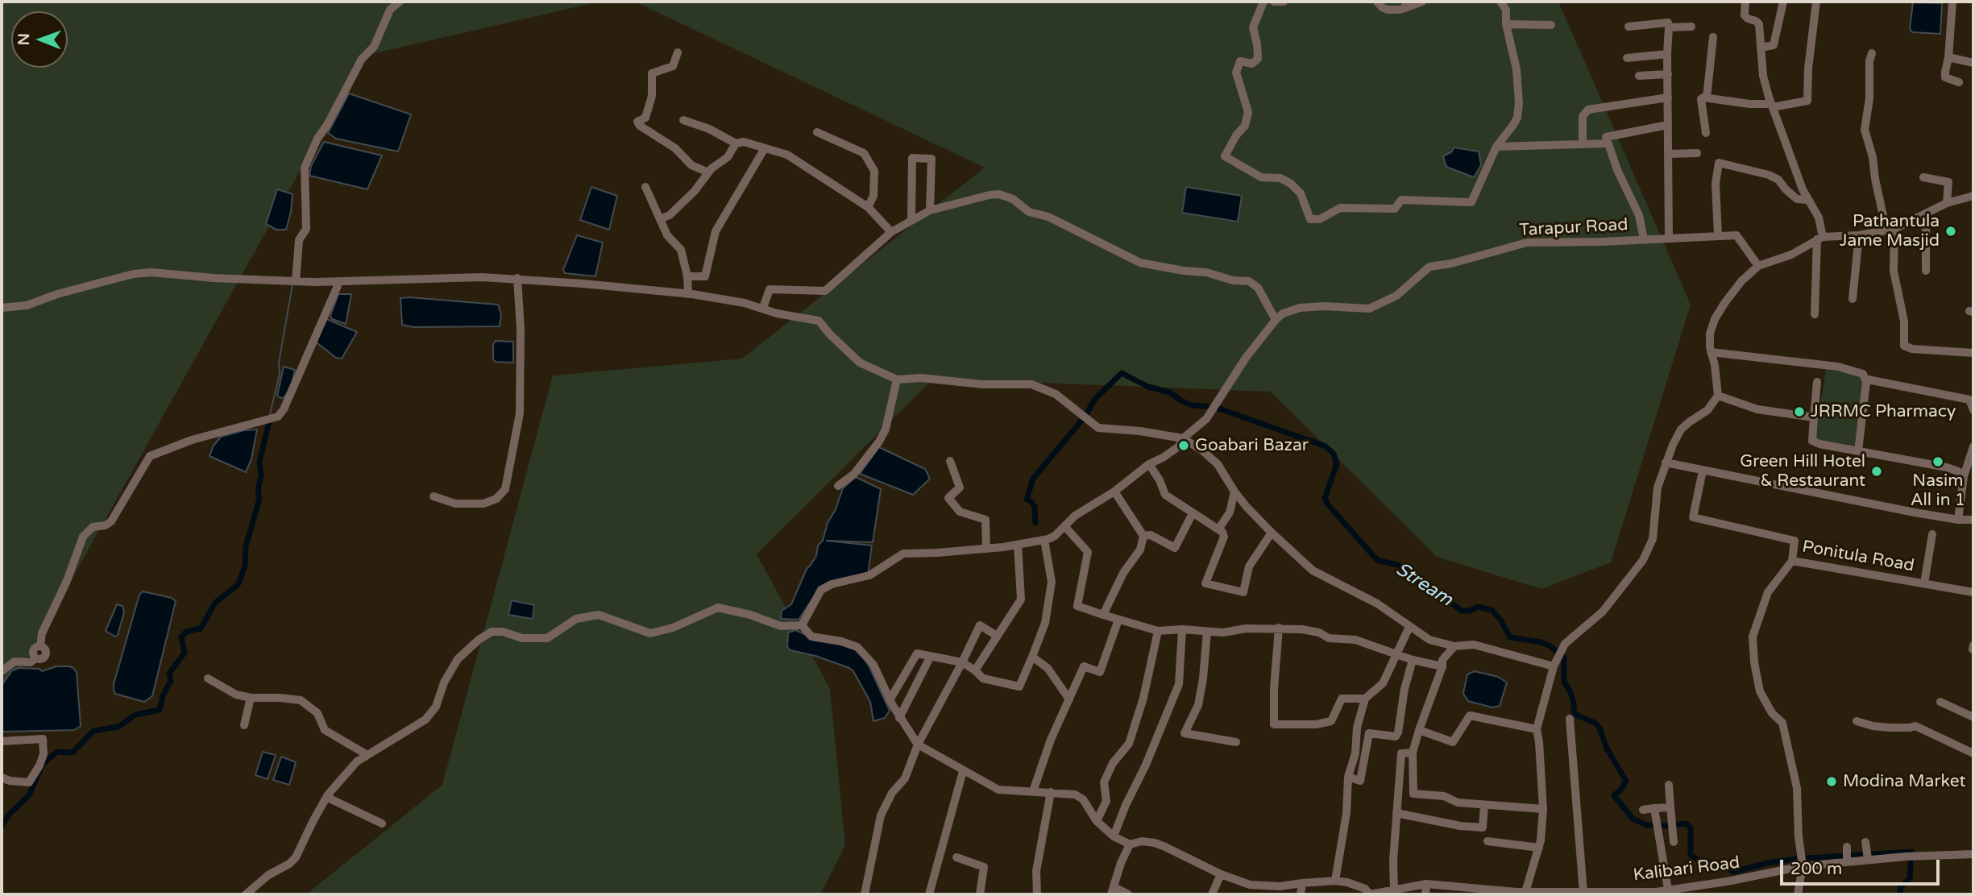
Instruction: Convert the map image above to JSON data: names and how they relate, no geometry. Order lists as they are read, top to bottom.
{
  "streets": {
    "street": ["Tarapur Road", "Ponitula Road", "Kalibari Road"]
  },
  "crossings": [
    ["Ponitula Road", "Kalibari Road"]
  ],
  "water": ["Stream"],
  "places": [
    "Pathantula Jame Masjid",
    "JRRMC Pharmacy",
    "Goabari Bazar",
    "Nasim All in 1",
    "Green Hill Hotel & Restaurant",
    "Modina Market"
  ],
  "scale_bar": "200 m",
  "north": "left"
}
